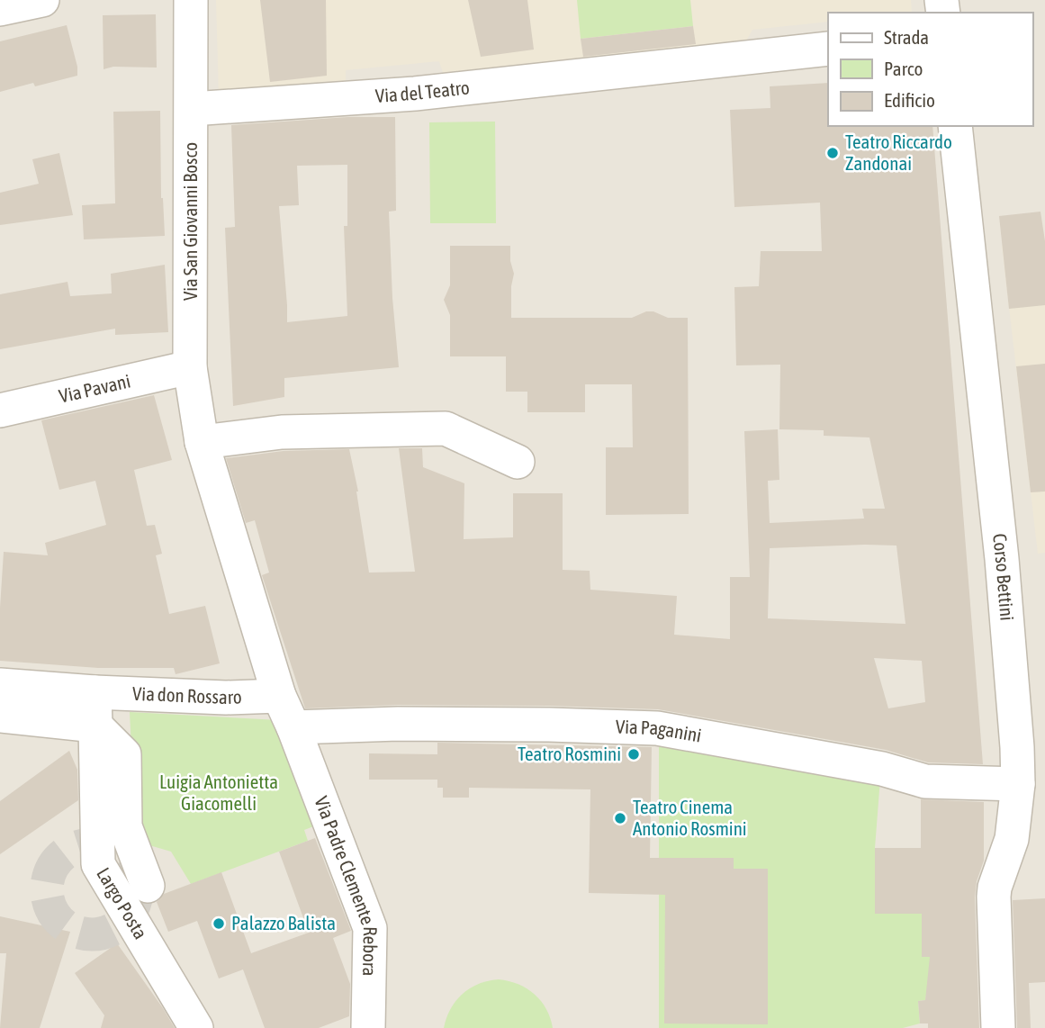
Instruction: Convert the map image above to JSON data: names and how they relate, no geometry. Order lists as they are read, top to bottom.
{
  "streets": {
    "street": [
      "Via del Teatro",
      "Via San Giovanni Bosco",
      "Via Pavani",
      "Corso Bettini",
      "Via don Rossaro",
      "Via Paganini",
      "Via Padre Clemente Rebora",
      "Largo Posta"
    ]
  },
  "crossings": [
    ["Via del Teatro", "Via San Giovanni Bosco"],
    ["Via San Giovanni Bosco", "Via Pavani"],
    ["Via San Giovanni Bosco", "Via don Rossaro"],
    ["Via San Giovanni Bosco", "Via Paganini"],
    ["Via San Giovanni Bosco", "Via Padre Clemente Rebora"],
    ["Corso Bettini", "Via Paganini"],
    ["Via don Rossaro", "Largo Posta"],
    ["Via Paganini", "Via Padre Clemente Rebora"]
  ],
  "parks": ["Luigia Antonietta Giacomelli"],
  "places": [
    "Teatro Riccardo Zandonai",
    "Teatro Rosmini",
    "Teatro Cinema Antonio Rosmini",
    "Palazzo Balista"
  ],
  "legend": ["Strada", "Parco", "Edificio"]
}
